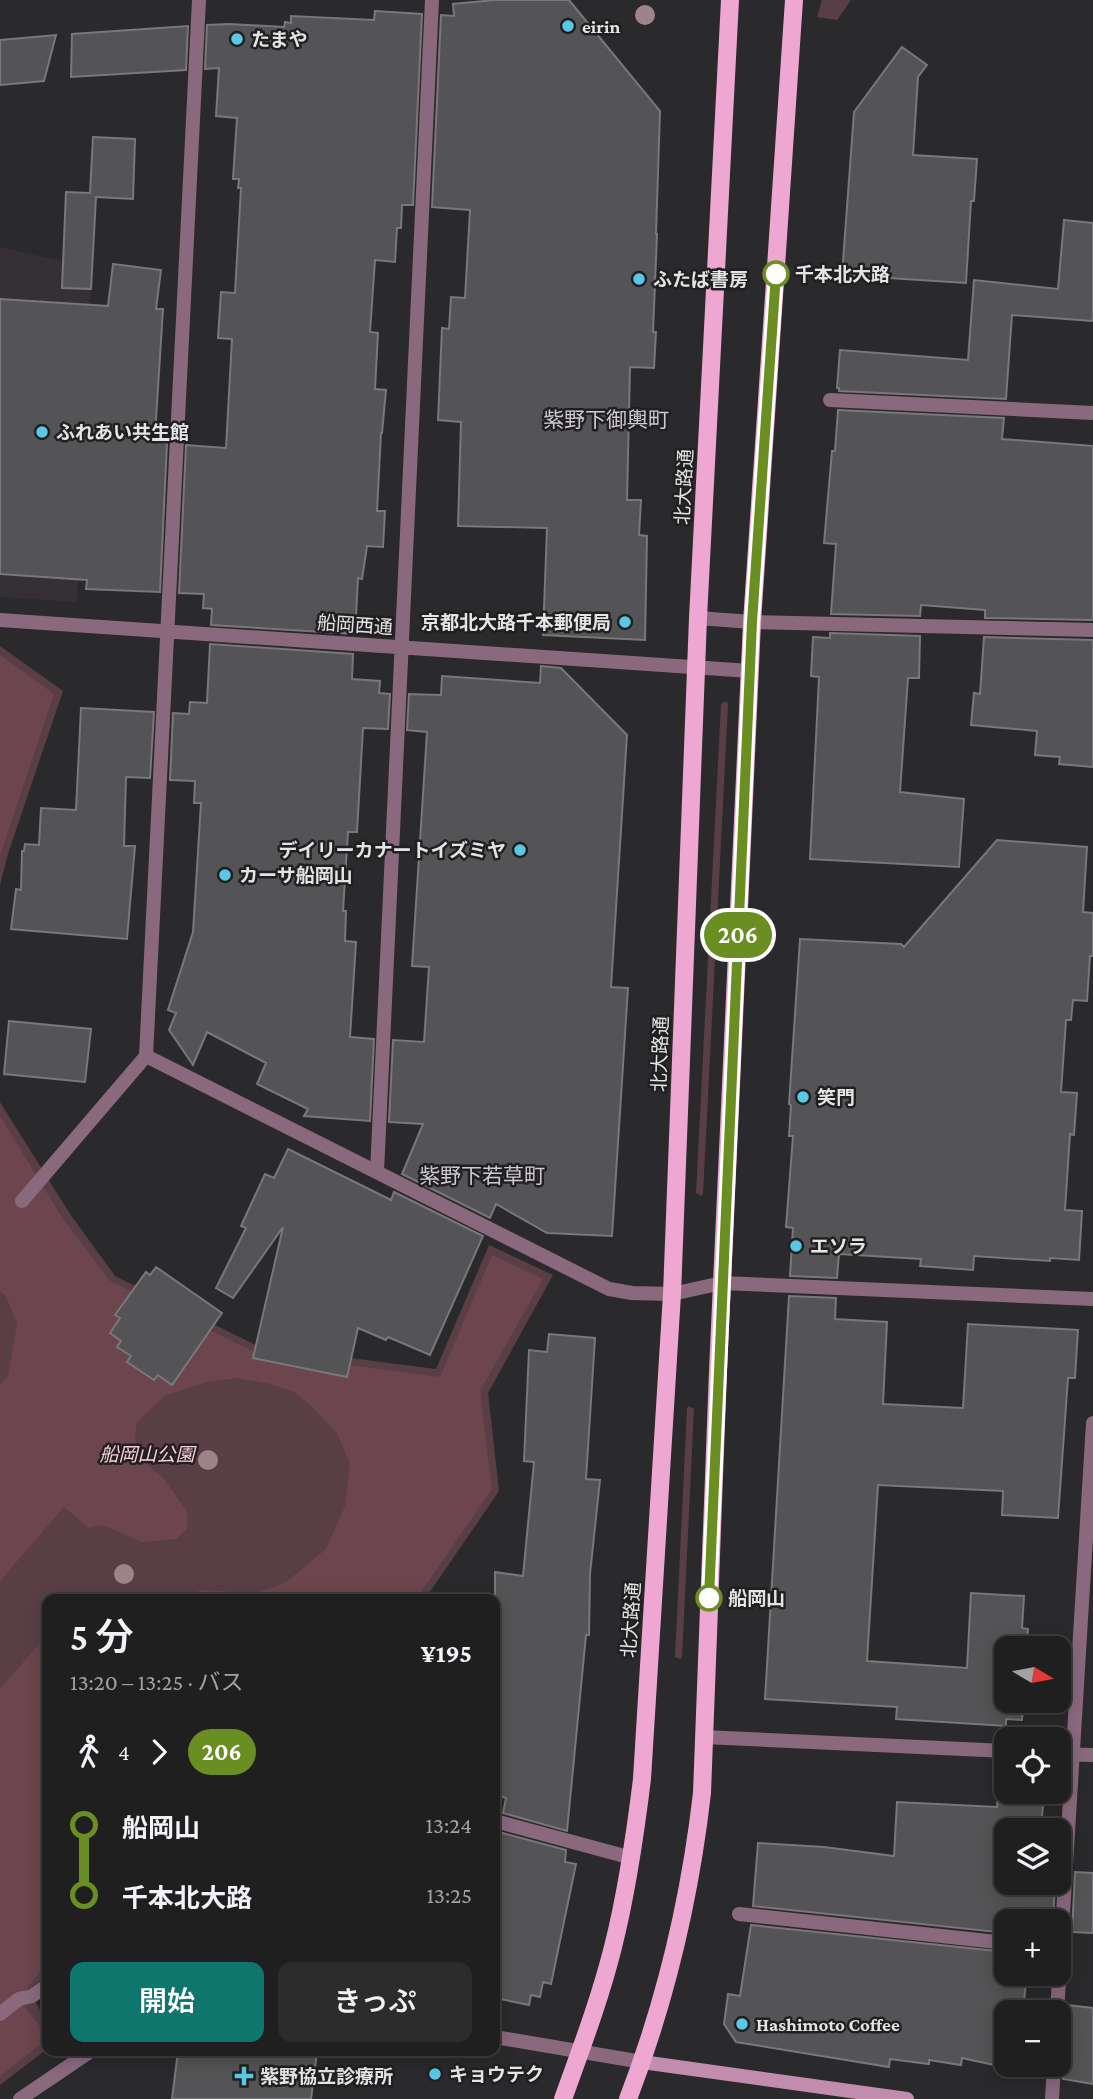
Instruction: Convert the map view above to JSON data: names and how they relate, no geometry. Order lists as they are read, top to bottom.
{
  "streets": {
    "main road": ["北大路通"],
    "street": ["船岡西通"]
  },
  "crossings": [
    ["北大路通", "船岡西通"]
  ],
  "districts": ["紫野下御輿町", "紫野下若草町"],
  "parks": ["船岡山公園"],
  "places": {
    "other": [
      "eirin",
      "たまや",
      "千本北大路",
      "ふたば書房",
      "ふれあい共生館",
      "京都北大路千本郵便局",
      "デイリーカナートイズミヤ",
      "カーサ船岡山",
      "笑門",
      "エソラ",
      "船岡山",
      "Hashimoto Coffee",
      "キョウテク"
    ],
    "health": ["紫野協立診療所"]
  },
  "lines": ["bus line 206"],
  "north": "right",
  "page": {
    "on_map": "206",
    "heading": ["5 分", "13:20 – 13:25 · バス", "¥195"],
    "map_buttons": ["+", "−"],
    "legs": ["4", "206"],
    "list": [
      {
        "name": "船岡山",
        "value": "13:24"
      },
      {
        "name": "千本北大路",
        "value": "13:25"
      }
    ],
    "buttons": ["開始", "きっぷ"]
  }
}
